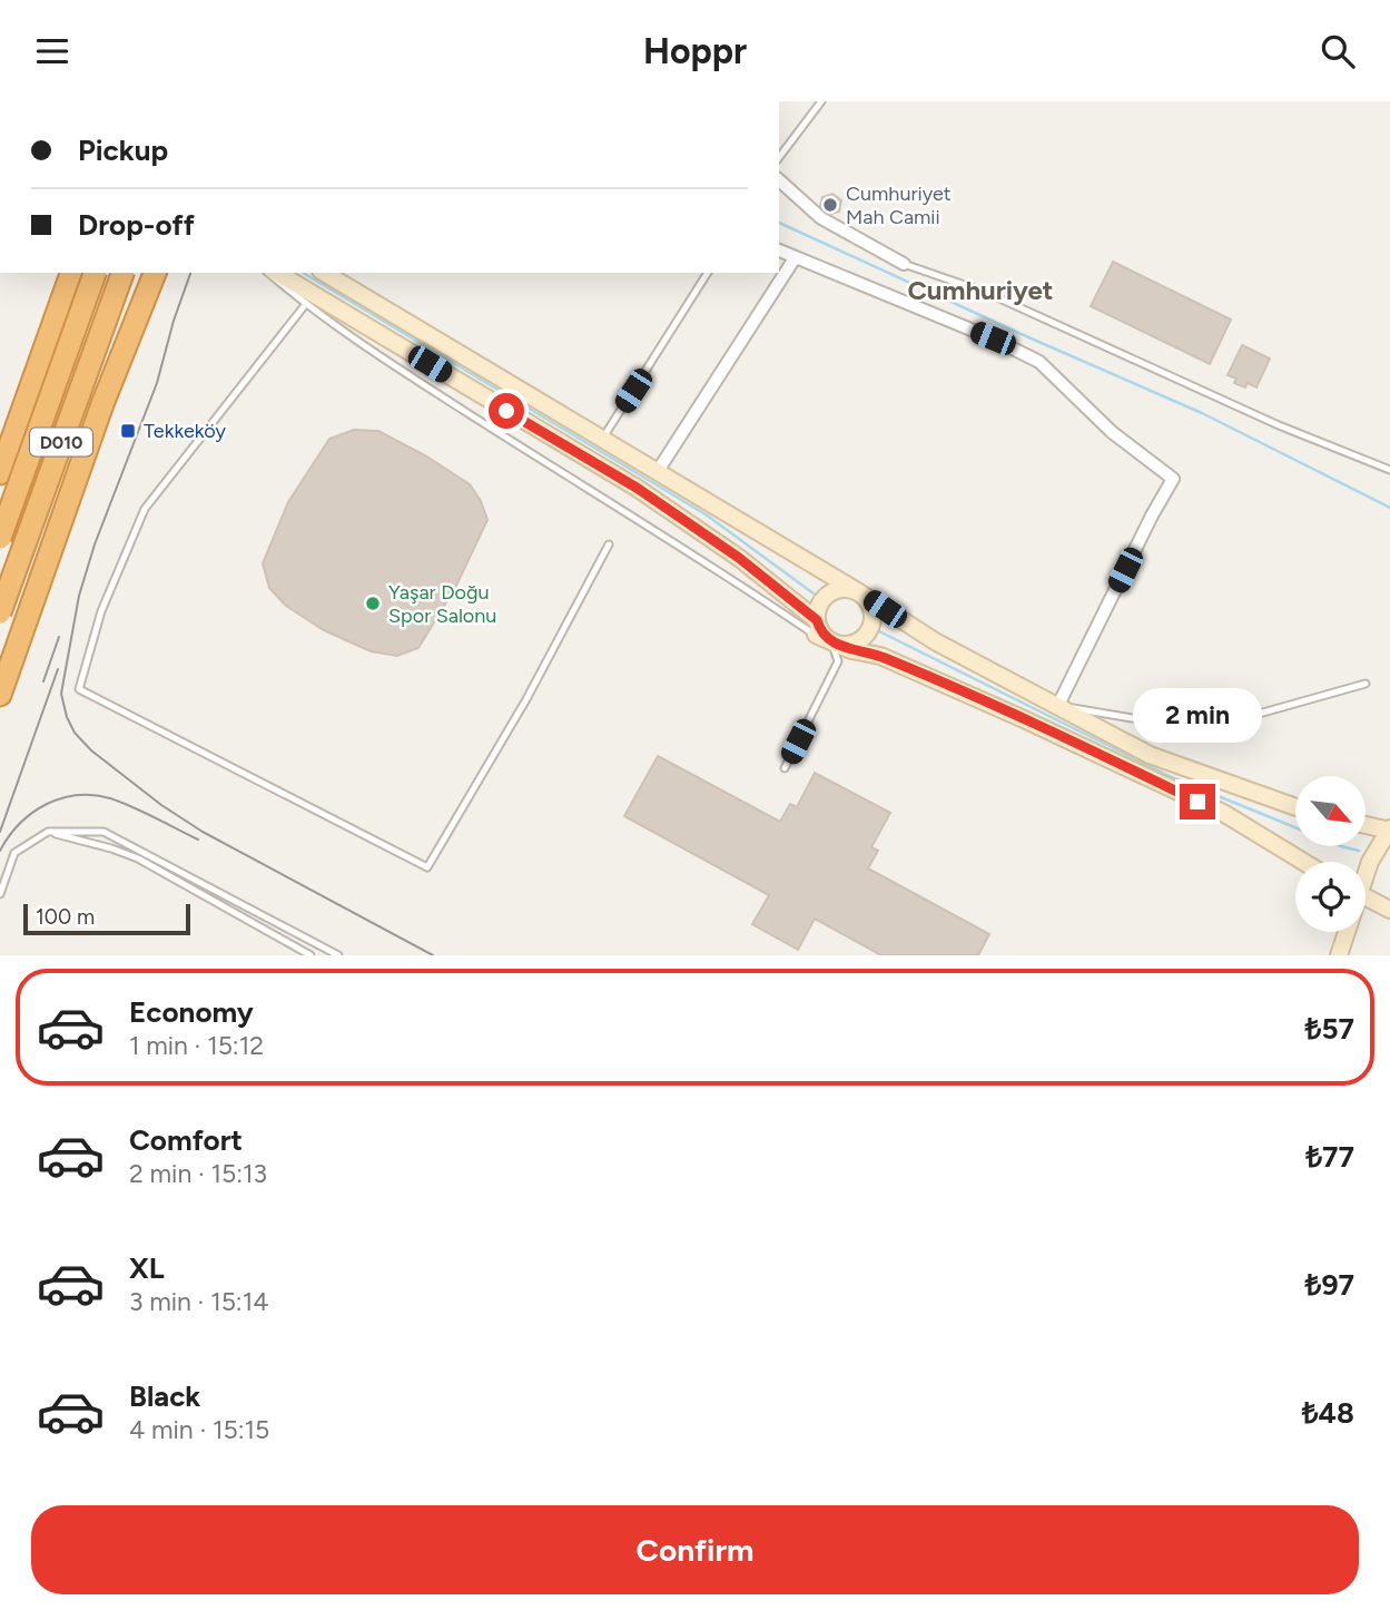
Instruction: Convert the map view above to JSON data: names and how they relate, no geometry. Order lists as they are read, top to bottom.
{
  "streets": {
    "highway": ["D010"]
  },
  "districts": ["Cumhuriyet"],
  "places": {
    "other": ["Cumhuriyet Mah Camii", "Yaşar Doğu Spor Salonu"],
    "transit": ["Tekkeköy"]
  },
  "scale_bar": "100 m",
  "north": "bottom right",
  "page": {
    "header": "Hoppr",
    "banner": ["Pickup", "Drop-off"],
    "bubble": "2 min",
    "scale": "100 m",
    "list": [
      {
        "name": "Economy",
        "note": "1 min · 15:12",
        "value": "₺57"
      },
      {
        "name": "Comfort",
        "note": "2 min · 15:13",
        "value": "₺77"
      },
      {
        "name": "XL",
        "note": "3 min · 15:14",
        "value": "₺97"
      },
      {
        "name": "Black",
        "note": "4 min · 15:15",
        "value": "₺48"
      }
    ],
    "buttons": "Confirm"
  }
}
